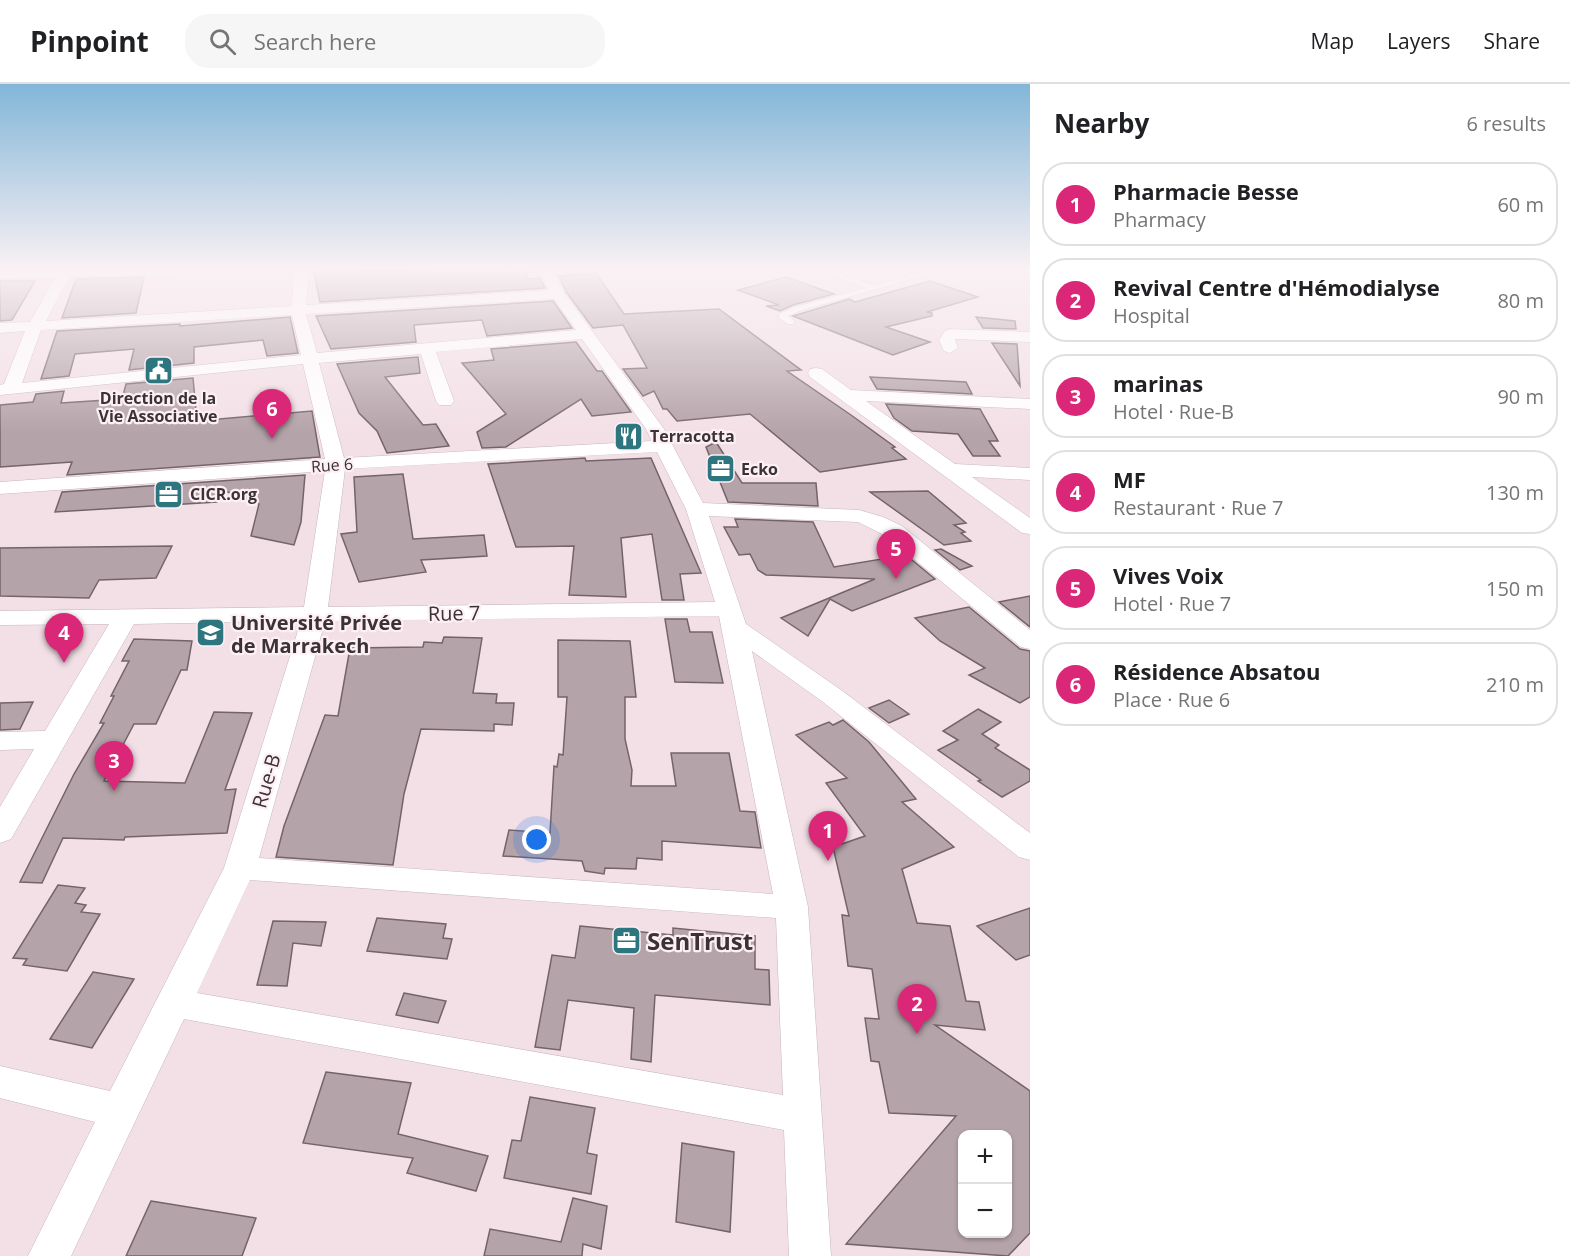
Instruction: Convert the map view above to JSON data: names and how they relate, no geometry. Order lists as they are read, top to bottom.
{
  "streets": {
    "street": ["Rue 6", "Rue 7", "Rue-B"]
  },
  "crossings": [
    ["Rue 6", "Rue-B"],
    ["Rue 7", "Rue-B"]
  ],
  "places": {
    "public building": ["Direction de la Vie Associative"],
    "restaurant": ["Terracotta"],
    "office": ["Ecko", "CICR.org", "SenTrust"],
    "school or university": ["Université Privée de Marrakech"]
  },
  "page": {
    "header": "Pinpoint",
    "search": "Search here",
    "nav": ["Map", "Layers", "Share"],
    "heading": ["Nearby", "6 results"],
    "list": [
      {
        "mark": "1",
        "name": "Pharmacie Besse",
        "note": "Pharmacy",
        "value": "60 m"
      },
      {
        "mark": "2",
        "name": "Revival Centre d'Hémodialyse",
        "note": "Hospital",
        "value": "80 m"
      },
      {
        "mark": "3",
        "name": "marinas",
        "note": "Hotel · Rue-B",
        "value": "90 m"
      },
      {
        "mark": "4",
        "name": "MF",
        "note": "Restaurant · Rue 7",
        "value": "130 m"
      },
      {
        "mark": "5",
        "name": "Vives Voix",
        "note": "Hotel · Rue 7",
        "value": "150 m"
      },
      {
        "mark": "6",
        "name": "Résidence Absatou",
        "note": "Place · Rue 6",
        "value": "210 m"
      }
    ],
    "pins": [
      "6",
      "5",
      "4",
      "3",
      "1",
      "2"
    ],
    "map_buttons": ["+", "−"]
  }
}
